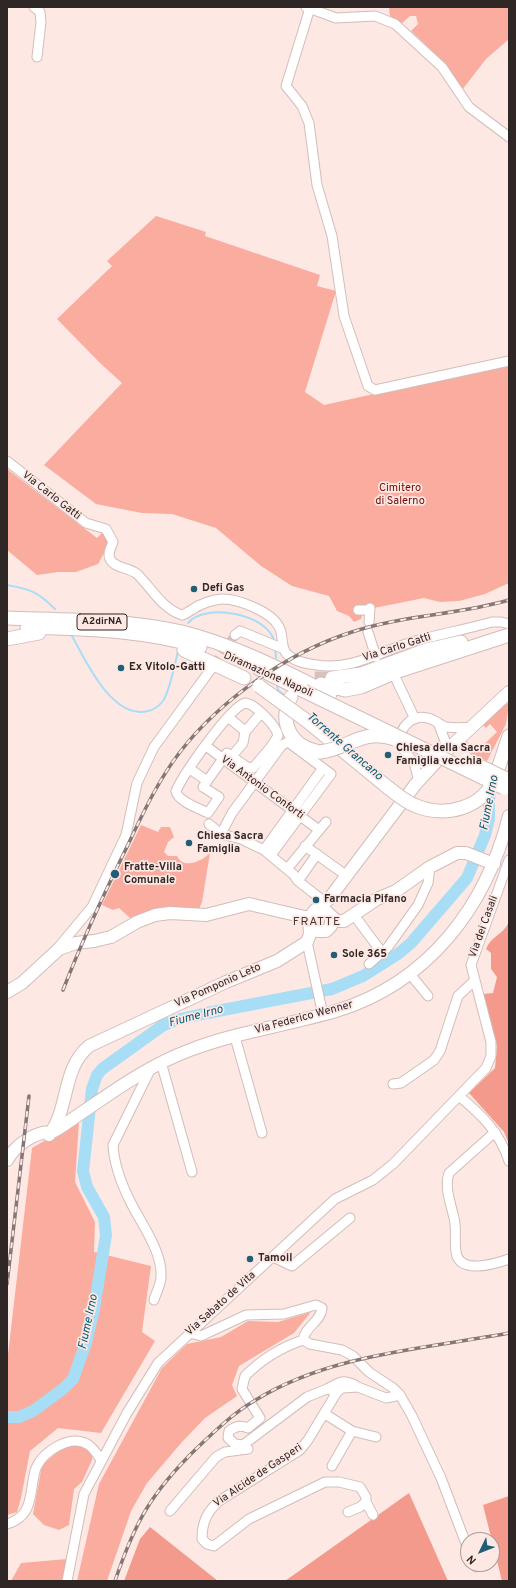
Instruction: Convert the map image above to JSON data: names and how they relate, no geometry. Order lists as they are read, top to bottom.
{
  "streets": {
    "highway": ["A2dirNA", "Diramazione Napoli"],
    "main road": ["Via Pomponio Leto", "Via Federico Wenner"],
    "street": [
      "Via Carlo Gatti",
      "Via Antonio Conforti",
      "Via dei Casali",
      "Via Sabato de Vita",
      "Via Alcide de Gasperi"
    ]
  },
  "crossings": [
    ["Via dei Casali", "Via Sabato de Vita"],
    ["Via Pomponio Leto", "Via Federico Wenner"]
  ],
  "districts": ["FRATTE"],
  "water": ["Torrente Grancano", "Fiume Irno"],
  "parks": ["Cimitero di Salerno"],
  "places": [
    "Defi Gas",
    "Ex Vitolo-Gatti",
    "Chiesa della Sacra Famiglia vecchia",
    "Chiesa Sacra Famiglia",
    "Fratte-Villa Comunale",
    "Farmacia Pifano",
    "Sole 365",
    "Tamoil"
  ],
  "north": "bottom left"
}
